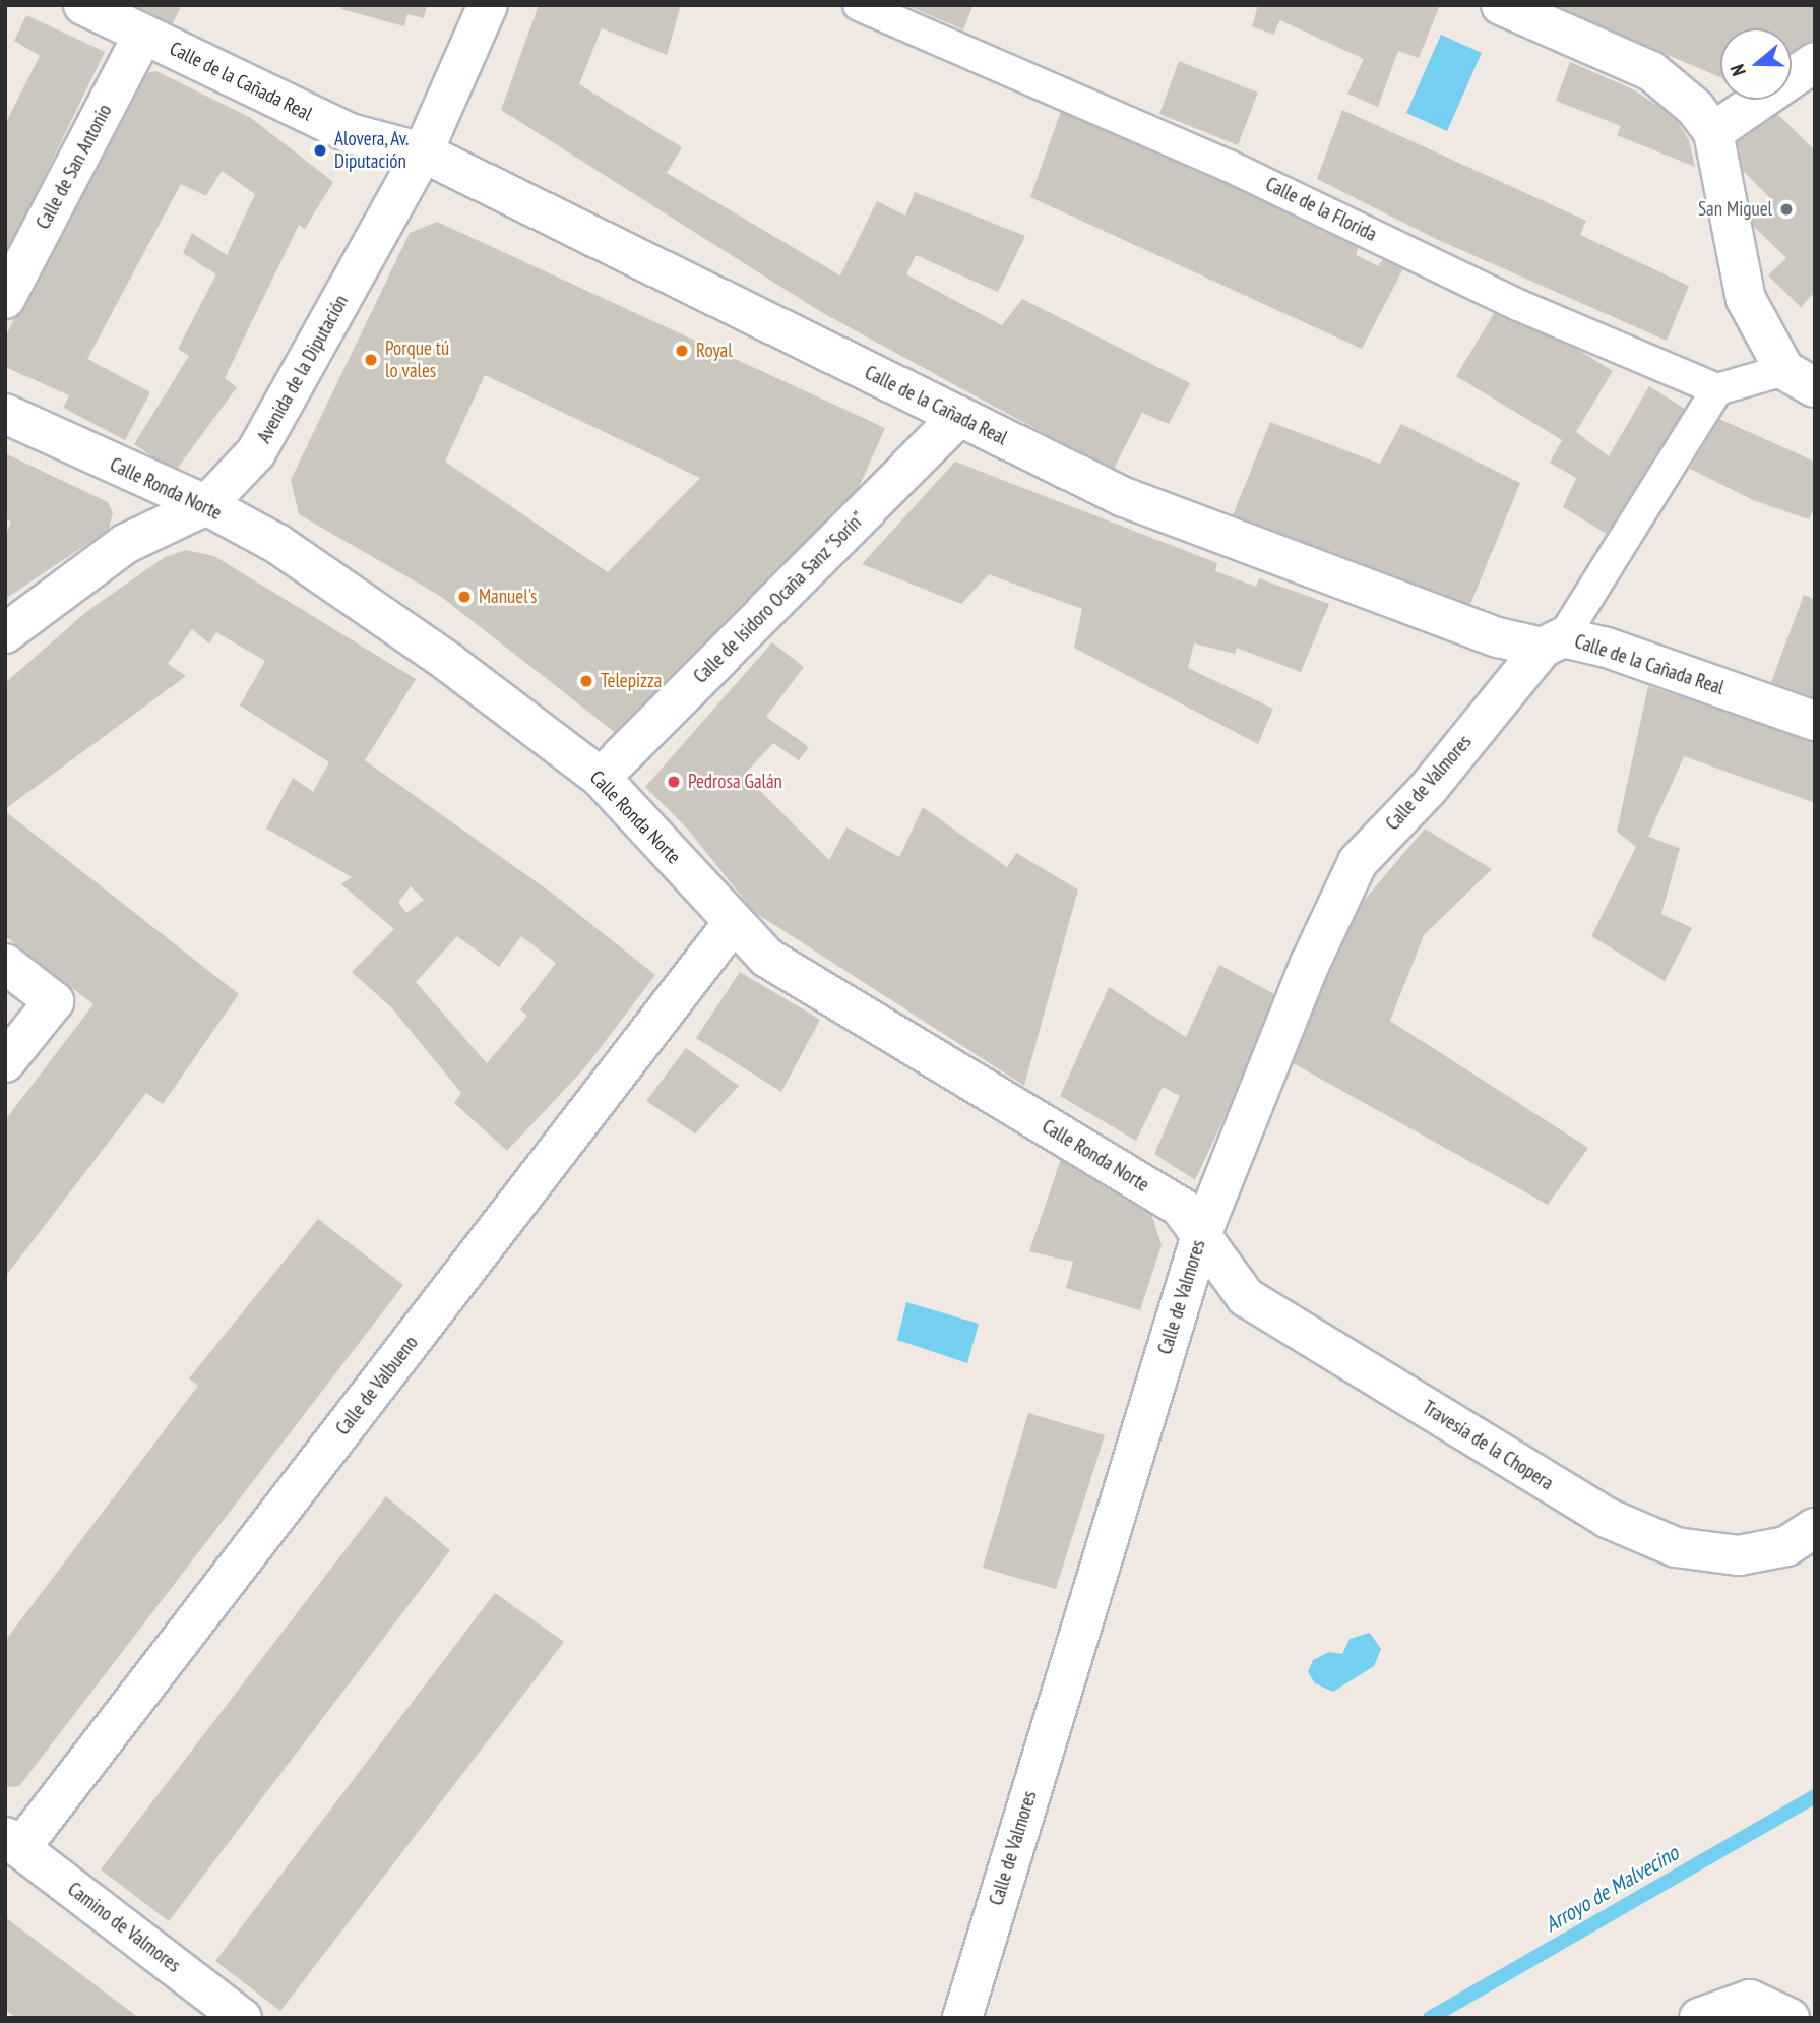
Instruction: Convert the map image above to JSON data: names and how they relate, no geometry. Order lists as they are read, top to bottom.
{
  "streets": {
    "street": [
      "Calle de la Cañada Real",
      "Calle de San Antonio",
      "Calle de la Florida",
      "Avenida de la Diputación",
      "Calle Ronda Norte",
      "Calle de Isidoro Ocaña Sanz \"Sorín\"",
      "Calle de Valmores",
      "Calle de Valbueno",
      "Travesía de la Chopera",
      "Camino de Valmores"
    ]
  },
  "crossings": [
    ["Calle de la Cañada Real", "Calle de San Antonio"],
    ["Calle de la Cañada Real", "Avenida de la Diputación"],
    ["Calle de la Cañada Real", "Calle de Isidoro Ocaña Sanz \"Sorín\""],
    ["Calle de la Cañada Real", "Calle de Valmores"],
    ["Calle de la Florida", "Calle de Valmores"],
    ["Avenida de la Diputación", "Calle Ronda Norte"],
    ["Calle Ronda Norte", "Calle de Isidoro Ocaña Sanz \"Sorín\""],
    ["Calle Ronda Norte", "Calle de Valmores"],
    ["Calle Ronda Norte", "Calle de Valbueno"],
    ["Calle Ronda Norte", "Travesía de la Chopera"],
    ["Calle de Valmores", "Travesía de la Chopera"],
    ["Calle de Valbueno", "Camino de Valmores"]
  ],
  "water": ["Arroyo de Malvecino"],
  "places": [
    "Alovera, Av. Diputación",
    "San Miguel",
    "Royal",
    "Porque tú lo vales",
    "Manuel's",
    "Telepizza",
    "Pedrosa Galán"
  ],
  "north": "left"
}
